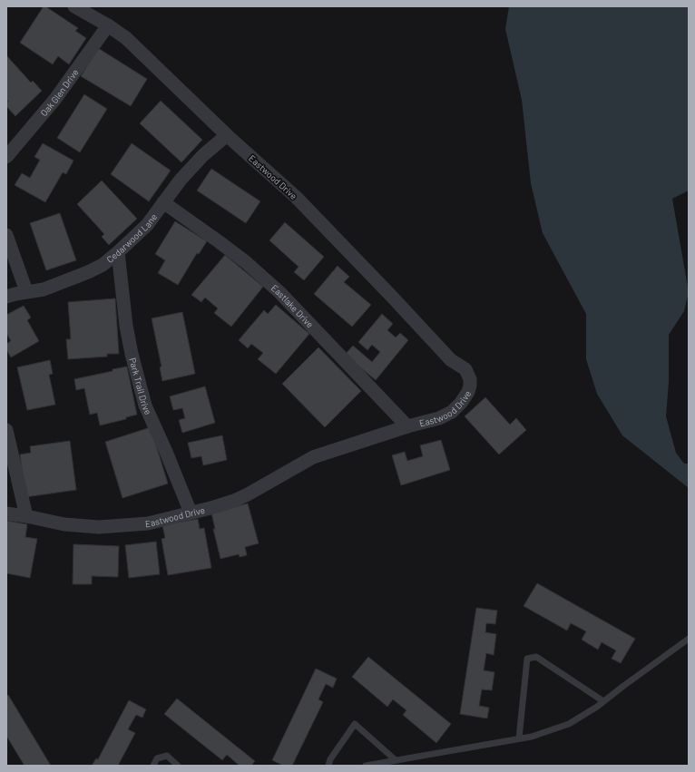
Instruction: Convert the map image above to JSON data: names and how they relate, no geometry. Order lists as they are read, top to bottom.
{
  "streets": {
    "street": [
      "Oak Glen Drive",
      "Eastwood Drive",
      "Cedarwood Lane",
      "Eastlake Drive",
      "Park Trail Drive"
    ]
  },
  "crossings": [
    ["Oak Glen Drive", "Eastwood Drive"],
    ["Eastwood Drive", "Cedarwood Lane"],
    ["Eastwood Drive", "Eastlake Drive"],
    ["Eastwood Drive", "Park Trail Drive"],
    ["Cedarwood Lane", "Eastlake Drive"],
    ["Cedarwood Lane", "Park Trail Drive"]
  ]
}
